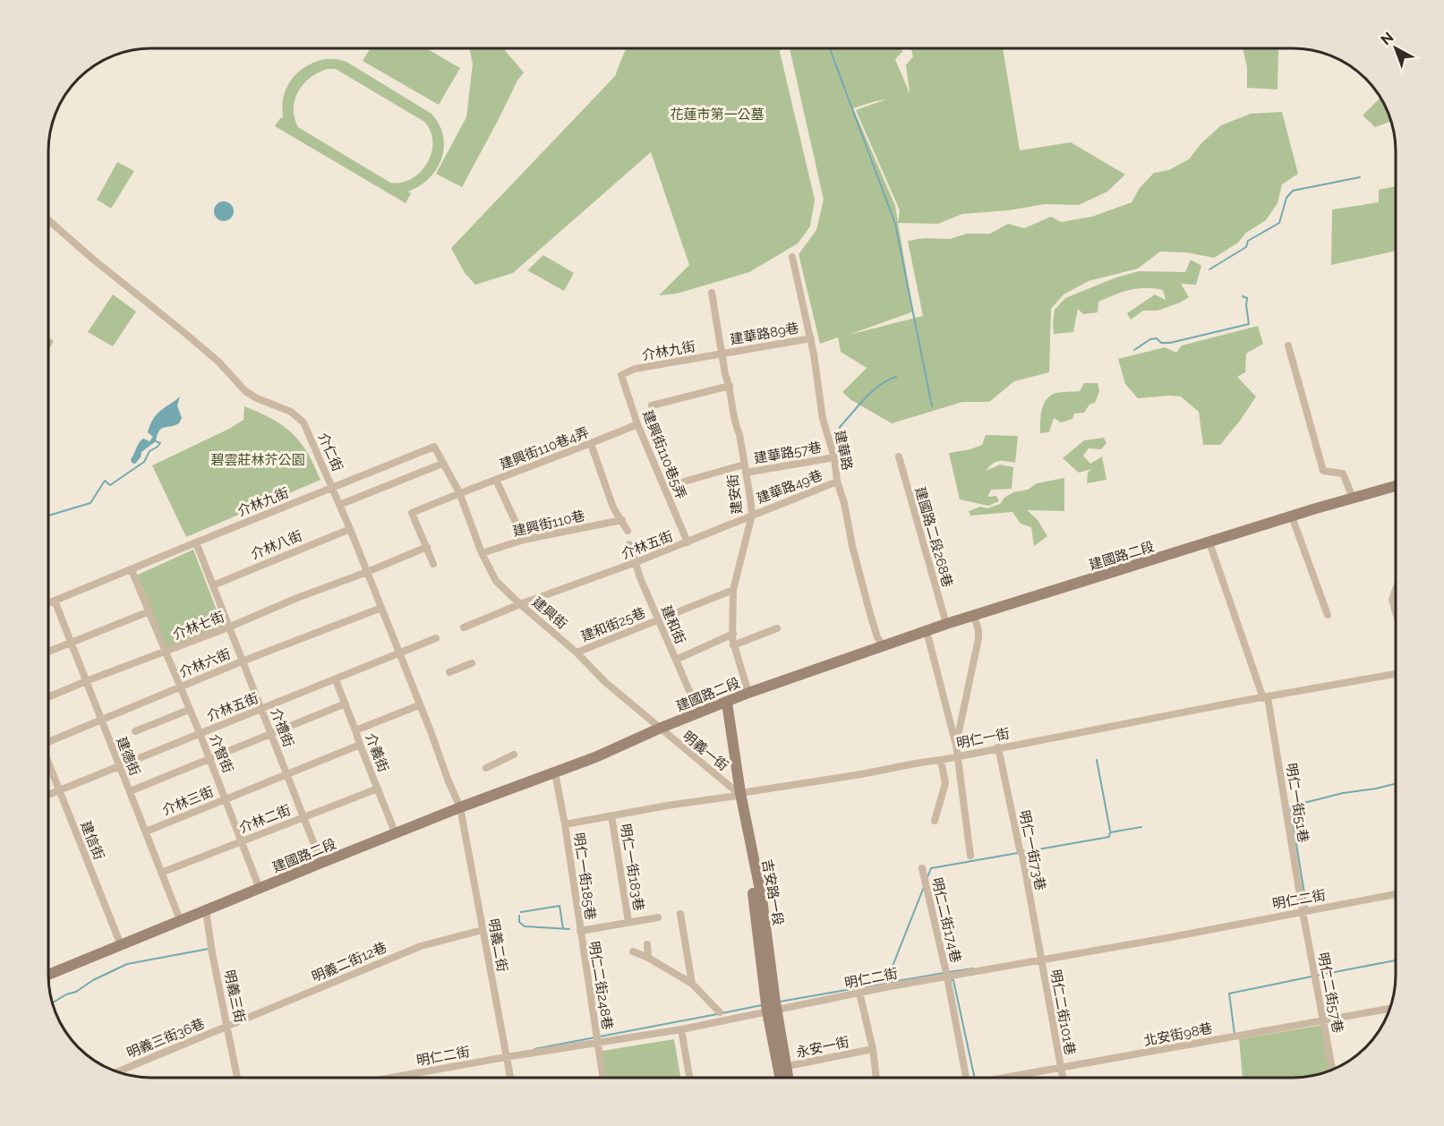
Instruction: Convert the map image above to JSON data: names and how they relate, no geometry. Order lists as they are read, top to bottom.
{
  "streets": {
    "street": [
      "建華路89巷",
      "介林九街",
      "建興街110巷4弄",
      "建華路",
      "介仁街",
      "建華路57巷",
      "建興街110巷5弄",
      "建華路49巷",
      "建安街",
      "建興街110巷",
      "建國路二段268巷",
      "介林八街",
      "介林五街",
      "建國路二段",
      "建興街",
      "建和街25巷",
      "建和街",
      "介林七街",
      "介林六街",
      "介禮街",
      "明仁一街",
      "明義一街",
      "介義街",
      "介智街",
      "建德街",
      "介林三街",
      "明仁一街51巷",
      "介林二街",
      "建信街",
      "明仁一街73巷",
      "明仁一街183巷",
      "明仁一街185巷",
      "吉安路一段",
      "明仁二街",
      "明仁二街174巷",
      "明義二街",
      "明義二街12巷",
      "明仁二街248巷",
      "明仁二街57巷",
      "明義三街",
      "明仁二街101巷",
      "北安街98巷",
      "明義三街36巷",
      "永安一街"
    ]
  },
  "crossings": [
    ["建華路89巷", "介林九街"],
    ["建華路89巷", "建華路"],
    ["建華路89巷", "建安街"],
    ["介林九街", "建興街110巷4弄"],
    ["介林九街", "介仁街"],
    ["介林九街", "建興街110巷5弄"],
    ["介林九街", "建安街"],
    ["介林九街", "建興街"],
    ["介林九街", "介禮街"],
    ["介林九街", "介智街"],
    ["介林九街", "建德街"],
    ["建興街110巷4弄", "建興街110巷5弄"],
    ["建興街110巷4弄", "建興街"],
    ["建興街110巷4弄", "介林七街"],
    ["建華路", "建華路57巷"],
    ["建華路", "建華路49巷"],
    ["建華路", "建國路二段"],
    ["介仁街", "介林八街"],
    ["介仁街", "介林五街"],
    ["介仁街", "建國路二段"],
    ["介仁街", "介林七街"],
    ["介仁街", "介林六街"],
    ["介仁街", "明義二街"],
    ["建華路57巷", "建安街"],
    ["建興街110巷5弄", "介林五街"],
    ["建華路49巷", "建安街"],
    ["建華路49巷", "介林五街"],
    ["建安街", "介林五街"],
    ["建安街", "建國路二段"],
    ["建安街", "建和街25巷"],
    ["建興街110巷", "建興街"],
    ["建國路二段268巷", "建國路二段"],
    ["介林八街", "介禮街"],
    ["介林五街", "建興街"],
    ["介林五街", "建和街"],
    ["介林五街", "介禮街"],
    ["介林五街", "介義街"],
    ["介林五街", "介智街"],
    ["介林五街", "建德街"],
    ["介林五街", "建信街"],
    ["建國路二段", "建興街"],
    ["建國路二段", "建和街"],
    ["建國路二段", "介禮街"],
    ["建國路二段", "明義一街"],
    ["建國路二段", "介義街"],
    ["建國路二段", "介智街"],
    ["建國路二段", "建德街"],
    ["建國路二段", "明仁一街51巷"],
    ["建國路二段", "建信街"],
    ["建國路二段", "明仁一街185巷"],
    ["建國路二段", "吉安路一段"],
    ["建國路二段", "明義二街"],
    ["建國路二段", "明義三街"],
    ["建興街", "建和街25巷"],
    ["建興街", "明義一街"],
    ["建和街25巷", "建和街"],
    ["介林七街", "介禮街"],
    ["介林七街", "介智街"],
    ["介林七街", "建德街"],
    ["介林六街", "介禮街"],
    ["介林六街", "介智街"],
    ["介林六街", "建德街"],
    ["介禮街", "介林三街"],
    ["介禮街", "介林二街"],
    ["明仁一街", "明義一街"],
    ["明仁一街", "明仁一街51巷"],
    ["明仁一街", "明仁一街73巷"],
    ["明仁一街", "明仁一街183巷"],
    ["明仁一街", "明仁一街185巷"],
    ["明仁一街", "吉安路一段"],
    ["明義一街", "吉安路一段"],
    ["介義街", "介林三街"],
    ["介義街", "介林二街"],
    ["介智街", "介林三街"],
    ["介智街", "介林二街"],
    ["建德街", "介林三街"],
    ["建德街", "介林二街"],
    ["明仁一街51巷", "明仁二街"],
    ["明仁一街51巷", "明仁二街57巷"],
    ["明仁一街73巷", "明仁二街"],
    ["明仁一街73巷", "明仁二街101巷"],
    ["明仁一街185巷", "明仁二街248巷"],
    ["吉安路一段", "明仁二街"],
    ["吉安路一段", "永安一街"],
    ["明仁二街", "明仁二街174巷"],
    ["明仁二街", "明義二街"],
    ["明仁二街", "明仁二街248巷"],
    ["明仁二街", "明仁二街57巷"],
    ["明仁二街", "明仁二街101巷"],
    ["明義二街", "明義二街12巷"],
    ["明義二街12巷", "明義三街"],
    ["明義二街12巷", "明義三街36巷"],
    ["明仁二街57巷", "北安街98巷"],
    ["明義三街", "明義三街36巷"],
    ["明仁二街101巷", "北安街98巷"]
  ],
  "parks": ["花蓮市第一公墓", "碧雲莊林芥公園"],
  "north": "top left"
}
